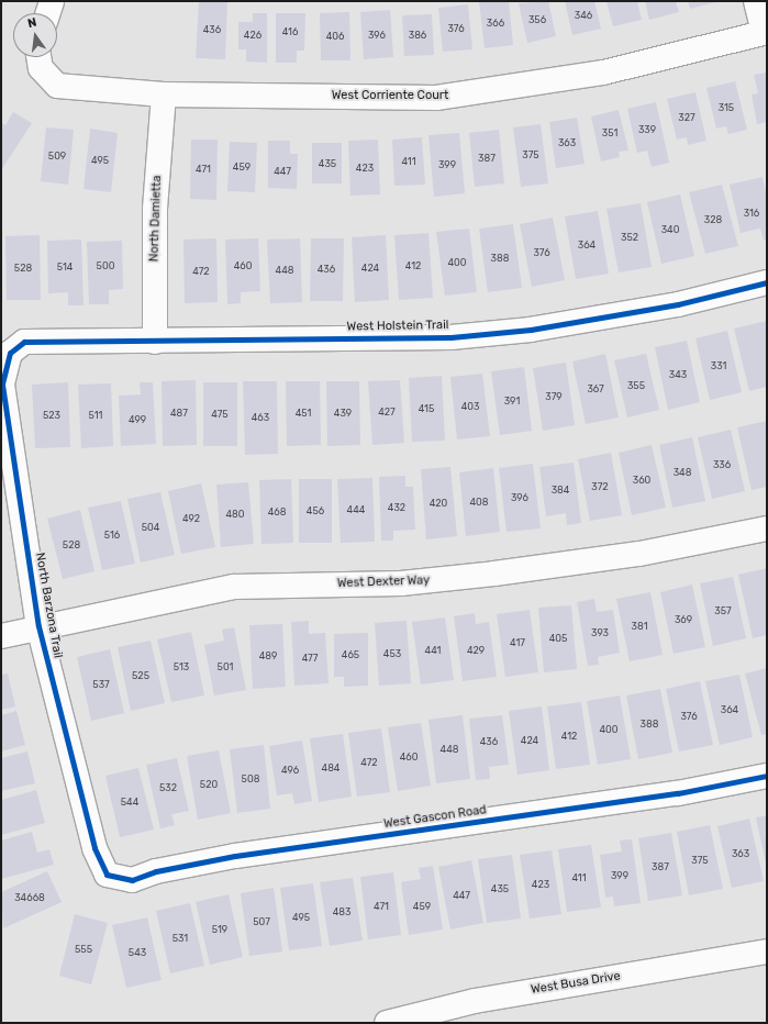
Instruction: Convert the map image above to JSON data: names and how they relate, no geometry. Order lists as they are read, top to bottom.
{
  "streets": {
    "street": [
      "West Corriente Court",
      "North Damietta",
      "West Holstein Trail",
      "West Dexter Way",
      "North Barzona Trail",
      "West Gascon Road",
      "West Busa Drive"
    ]
  },
  "crossings": [
    ["West Corriente Court", "North Damietta"],
    ["North Damietta", "West Holstein Trail"],
    ["West Holstein Trail", "North Barzona Trail"],
    ["West Dexter Way", "North Barzona Trail"],
    ["North Barzona Trail", "West Gascon Road"]
  ],
  "house_numbers": [
    "346",
    "356",
    "366",
    "376",
    "436",
    "416",
    "426",
    "396",
    "386",
    "406",
    "315",
    "327",
    "339",
    "351",
    "363",
    "375",
    "509",
    "387",
    "495",
    "411",
    "435",
    "399",
    "459",
    "423",
    "471",
    "447",
    "316",
    "328",
    "340",
    "352",
    "364",
    "376",
    "388",
    "400",
    "500",
    "460",
    "412",
    "514",
    "528",
    "424",
    "436",
    "448",
    "472",
    "331",
    "343",
    "355",
    "367",
    "379",
    "391",
    "403",
    "415",
    "427",
    "487",
    "451",
    "439",
    "475",
    "523",
    "511",
    "463",
    "499",
    "336",
    "348",
    "360",
    "372",
    "384",
    "396",
    "408",
    "420",
    "432",
    "444",
    "456",
    "468",
    "480",
    "492",
    "504",
    "516",
    "528",
    "357",
    "369",
    "381",
    "393",
    "405",
    "417",
    "441",
    "429",
    "453",
    "465",
    "489",
    "477",
    "513",
    "501",
    "525",
    "537",
    "364",
    "376",
    "388",
    "400",
    "412",
    "424",
    "436",
    "448",
    "460",
    "472",
    "484",
    "496",
    "508",
    "520",
    "532",
    "544",
    "363",
    "375",
    "387",
    "399",
    "411",
    "423",
    "435",
    "447",
    "34668",
    "471",
    "459",
    "483",
    "495",
    "507",
    "519",
    "531",
    "555",
    "543"
  ],
  "north": "top"
}
